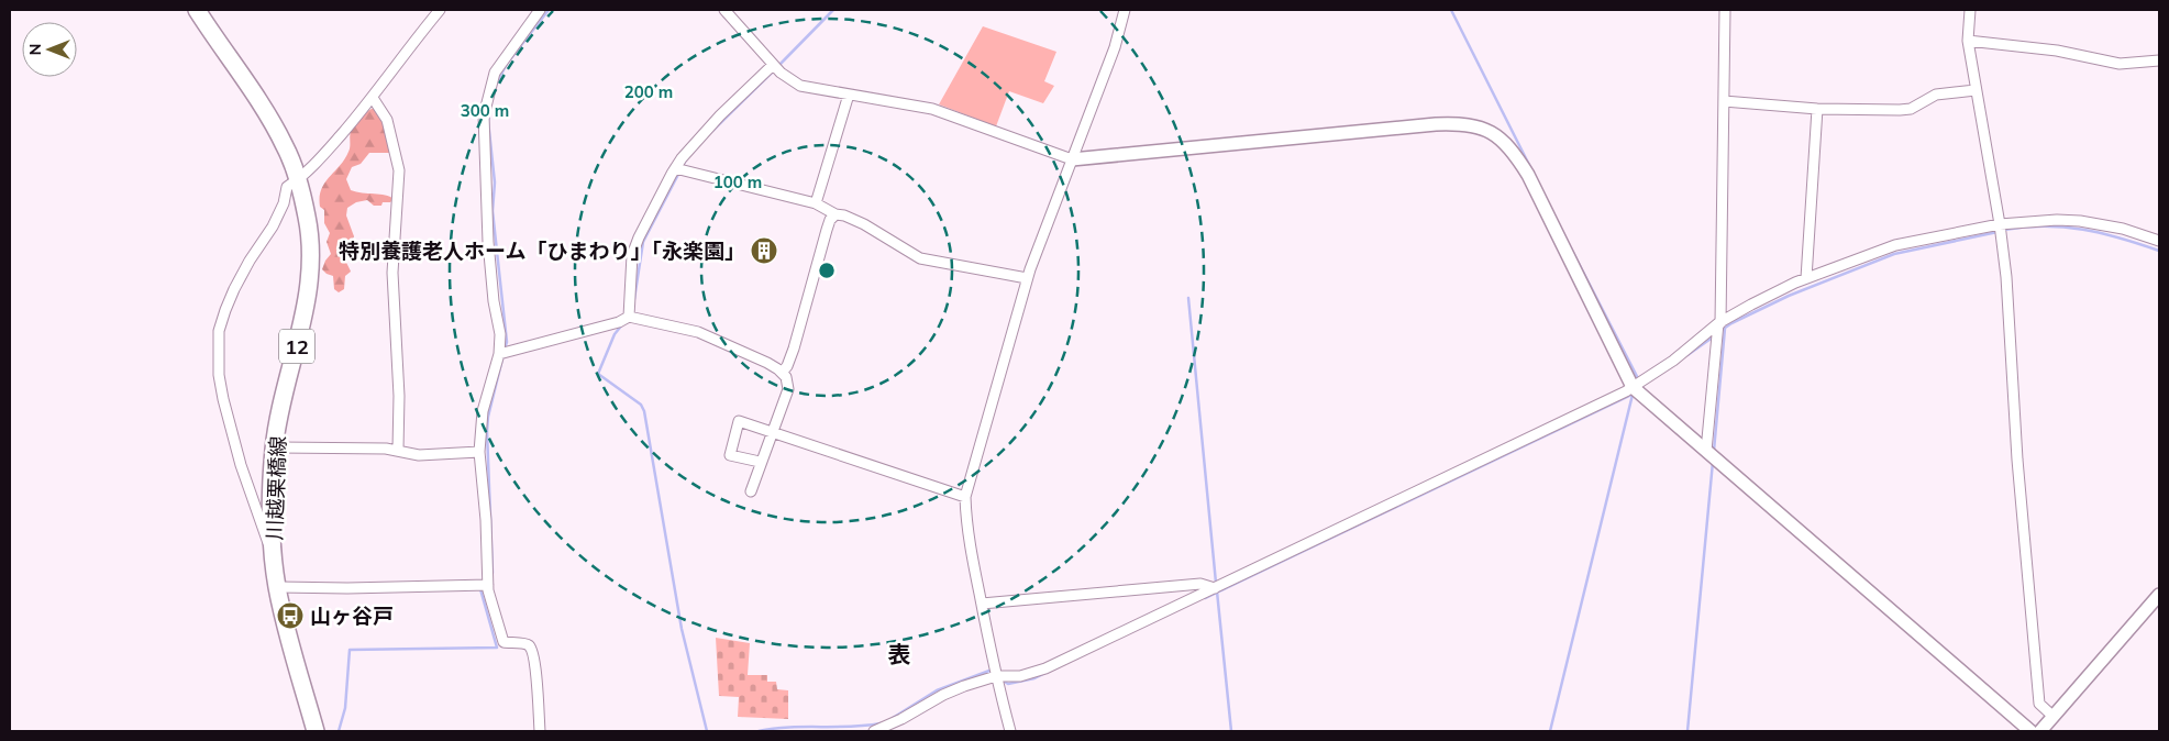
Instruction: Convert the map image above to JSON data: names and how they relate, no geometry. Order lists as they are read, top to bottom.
{
  "streets": {
    "main road": ["12", "川越栗橋線"]
  },
  "districts": ["表"],
  "places": {
    "building": ["特別養護老人ホーム「ひまわり」「永楽園」"],
    "bus stop": ["山ヶ谷戸"]
  },
  "north": "left",
  "rings": ["200 m", "300 m", "100 m"]
}
